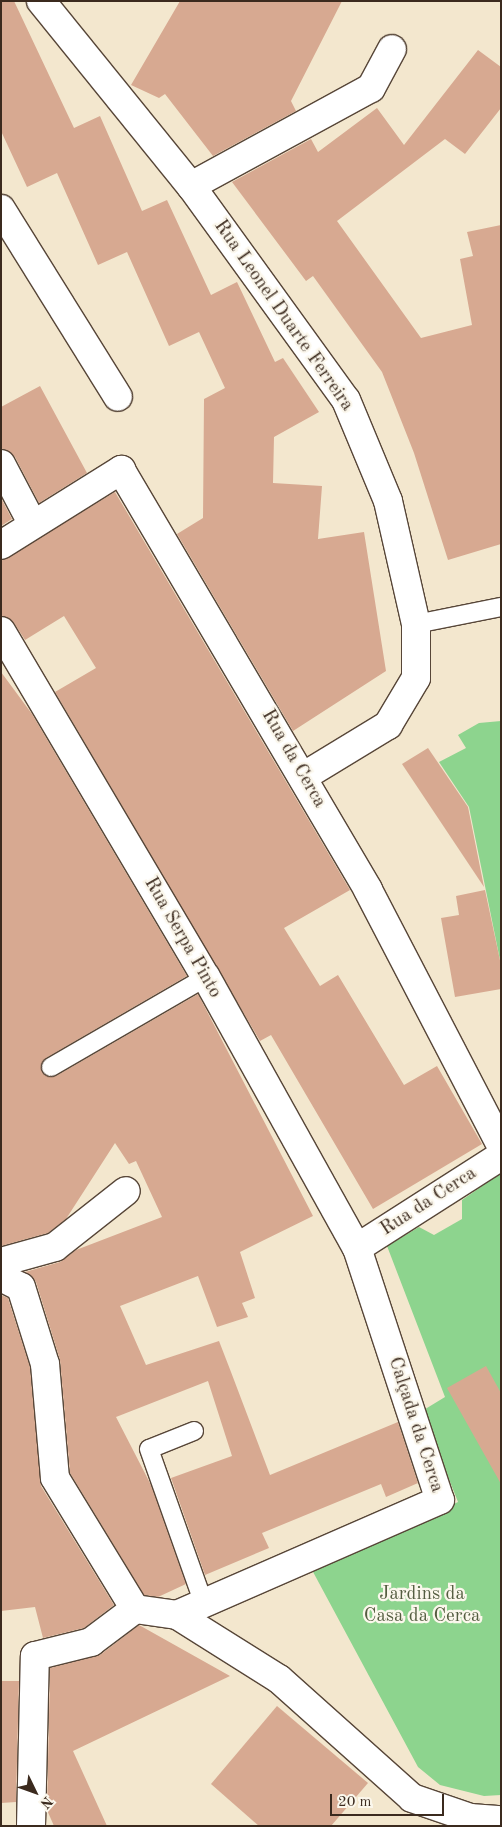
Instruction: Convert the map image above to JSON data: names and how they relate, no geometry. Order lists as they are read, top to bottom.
{
  "streets": {
    "street": [
      "Rua Leonel Duarte Ferreira",
      "Rua da Cerca",
      "Rua Serpa Pinto",
      "Calçada da Cerca"
    ]
  },
  "crossings": [
    ["Rua Leonel Duarte Ferreira", "Rua da Cerca"],
    ["Rua da Cerca", "Rua Serpa Pinto"],
    ["Rua da Cerca", "Calçada da Cerca"],
    ["Rua Serpa Pinto", "Calçada da Cerca"]
  ],
  "parks": ["Jardins da Casa da Cerca"],
  "scale_bar": "20 m",
  "north": "bottom right"
}
